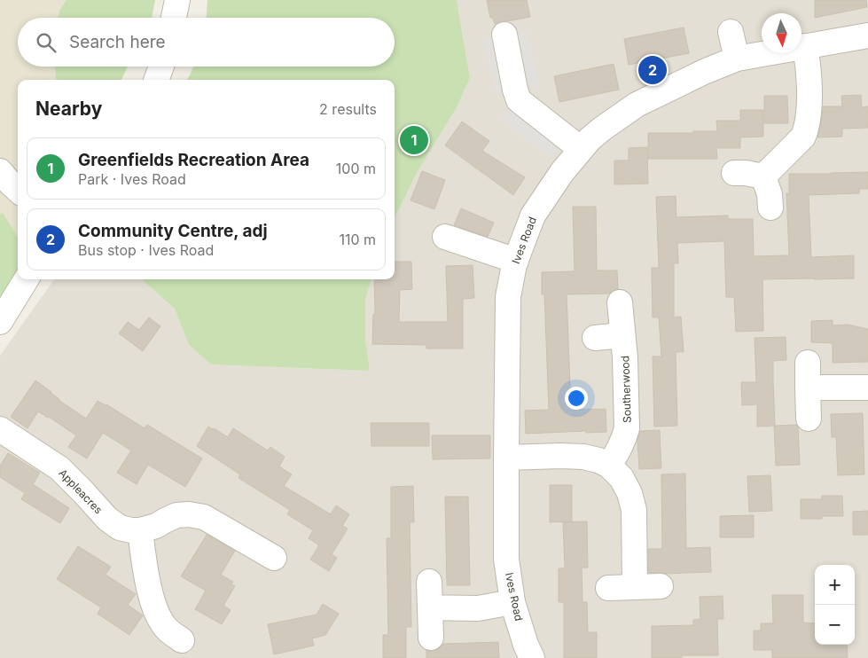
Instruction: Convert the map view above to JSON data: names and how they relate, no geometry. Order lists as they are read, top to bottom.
{
  "streets": {
    "street": ["Ives Road", "Southerwood", "Appleacres"]
  },
  "north": "bottom",
  "page": {
    "search": "Search here",
    "pins": ["2", "1"],
    "heading": ["Nearby", "2 results"],
    "list": [
      {
        "mark": "1",
        "name": "Greenfields Recreation Area",
        "note": "Park · Ives Road",
        "value": "100 m"
      },
      {
        "mark": "2",
        "name": "Community Centre, adj",
        "note": "Bus stop · Ives Road",
        "value": "110 m"
      }
    ],
    "map_buttons": ["+", "−"]
  }
}
